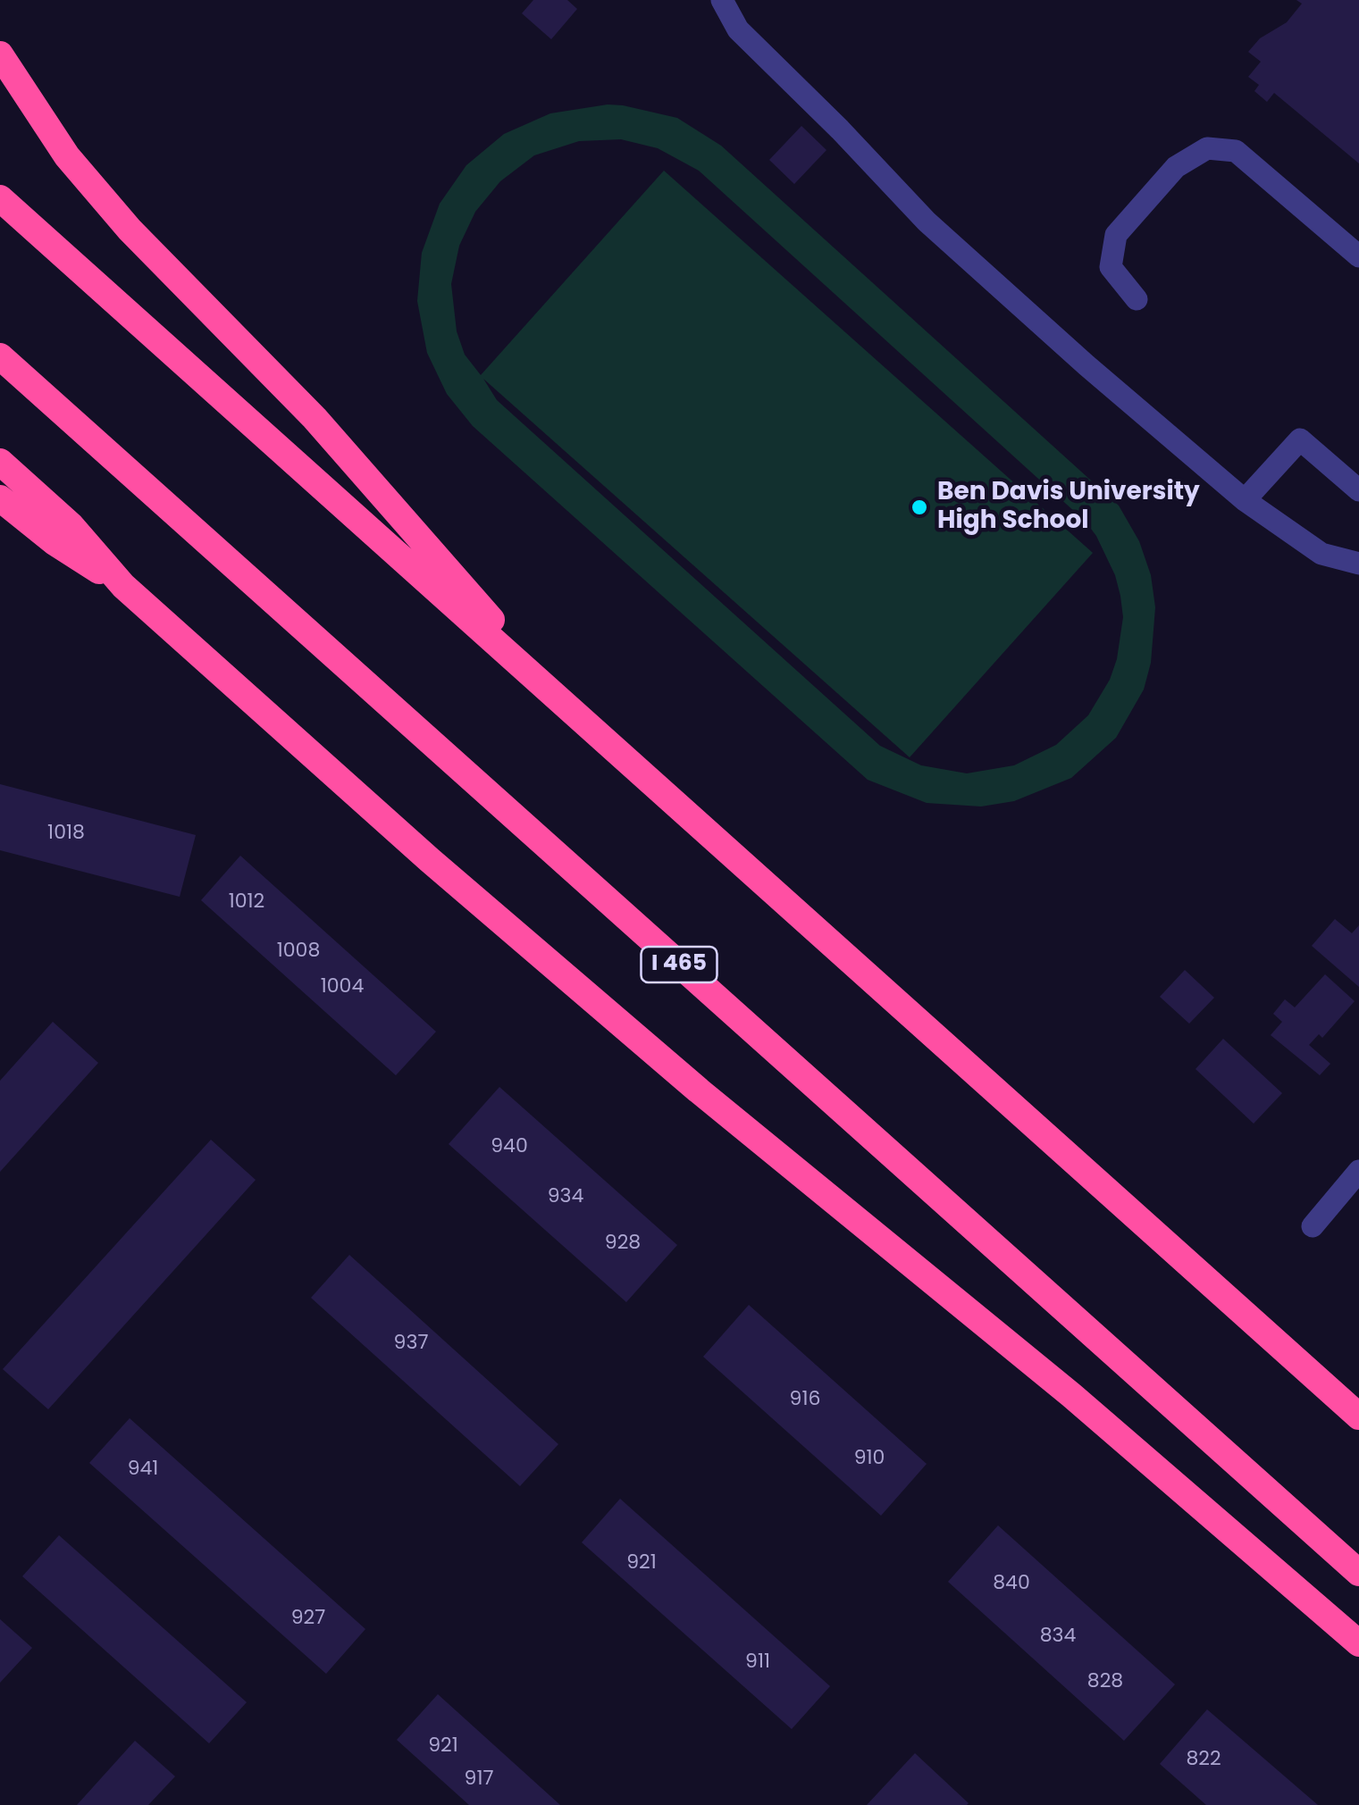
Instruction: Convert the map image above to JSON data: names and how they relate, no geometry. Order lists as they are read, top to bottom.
{
  "streets": {
    "highway": ["I 465"]
  },
  "places": ["Ben Davis University High School"],
  "house_numbers": [
    "1018",
    "1012",
    "1008",
    "1004",
    "940",
    "934",
    "928",
    "937",
    "916",
    "910",
    "941",
    "921",
    "840",
    "927",
    "834",
    "911",
    "828",
    "921",
    "822",
    "917"
  ]
}
